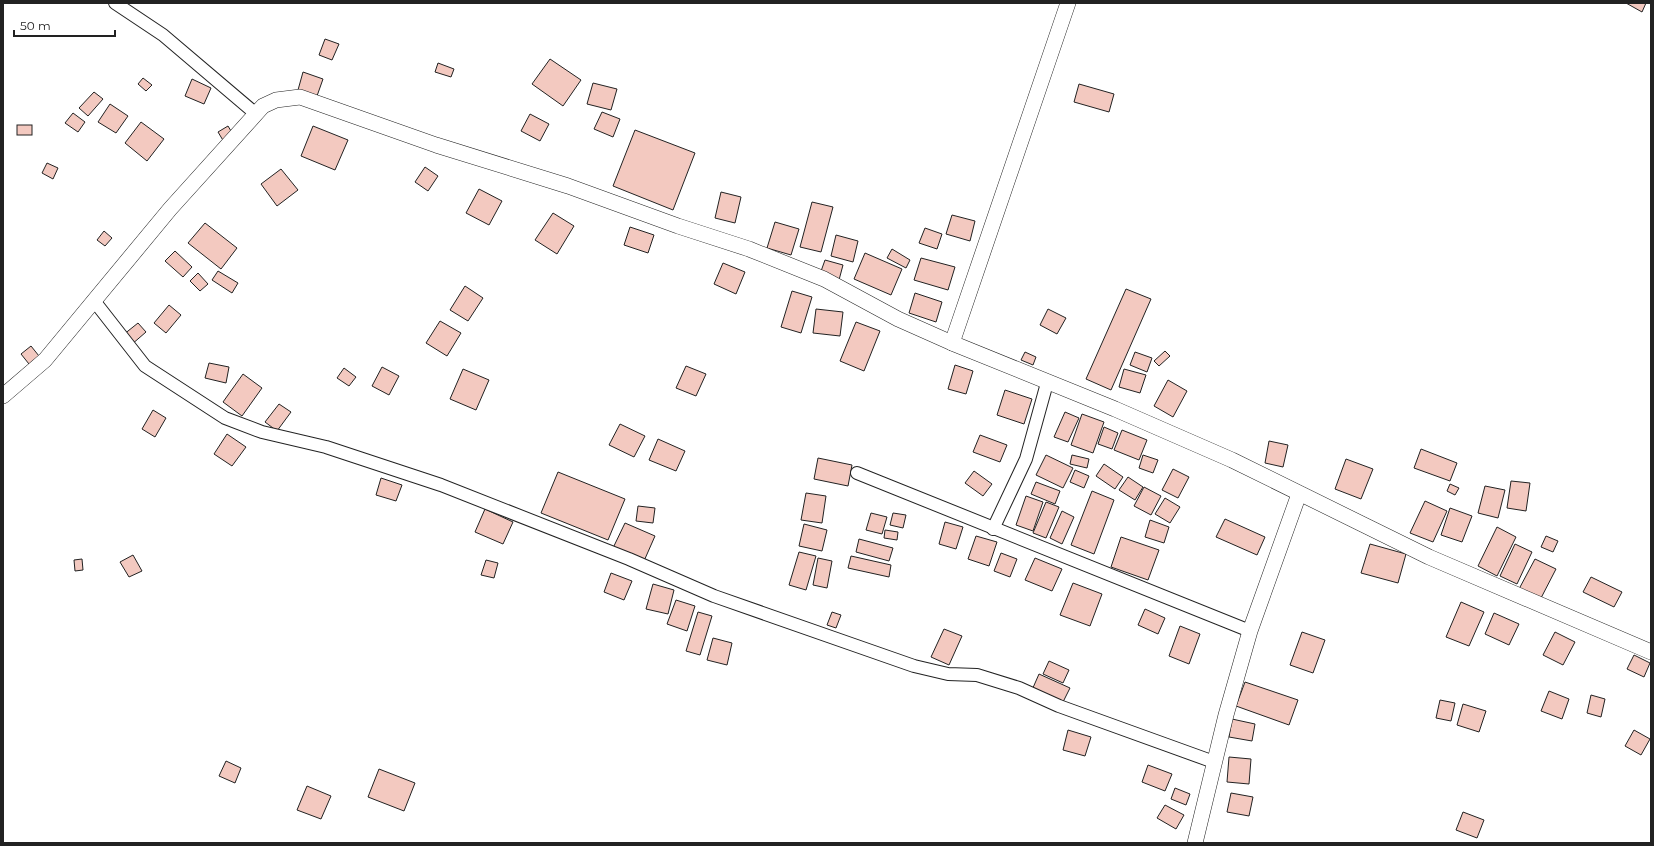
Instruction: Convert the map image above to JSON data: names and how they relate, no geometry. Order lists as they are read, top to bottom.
{
  "scale_bar": "50 m"
}
